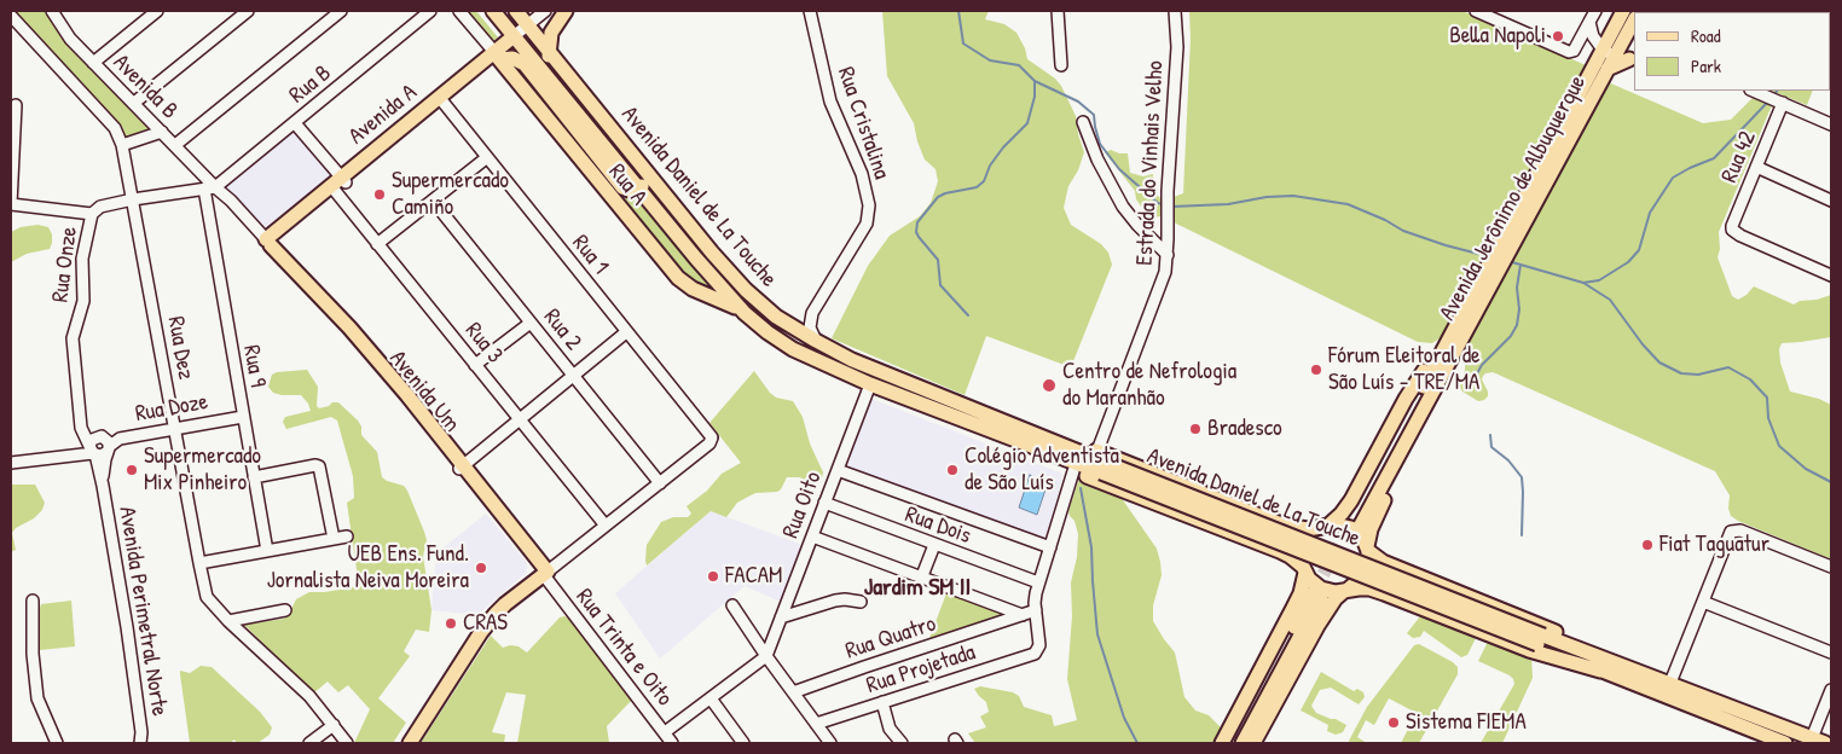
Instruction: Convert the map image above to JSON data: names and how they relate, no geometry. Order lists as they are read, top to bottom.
{
  "streets": {
    "main road": [
      "Avenida A",
      "Rua A",
      "Avenida Daniel de La Touche",
      "Avenida Jerônimo de Albuquerque",
      "Avenida Um"
    ],
    "street": [
      "Rua B",
      "Avenida B",
      "Rua Cristalina",
      "Rua 42",
      "Estrada do Vinhais Velho",
      "Rua 1",
      "Rua Onze",
      "Rua 2",
      "Rua 3",
      "Rua Dez",
      "Rua 9",
      "Rua Doze",
      "Rua Oito",
      "Rua Dois",
      "Avenida Perimetral Norte",
      "Rua Quatro",
      "Rua Trinta e Oito",
      "Rua Projetada"
    ]
  },
  "crossings": [
    ["Rua B", "Avenida B"],
    ["Rua B", "Rua Onze"],
    ["Rua B", "Rua 3"],
    ["Rua B", "Rua 9"],
    ["Avenida B", "Avenida A"],
    ["Avenida B", "Rua Onze"],
    ["Avenida B", "Rua 9"],
    ["Avenida B", "Avenida Um"],
    ["Avenida A", "Rua A"],
    ["Avenida A", "Avenida Daniel de La Touche"],
    ["Avenida A", "Rua 1"],
    ["Avenida A", "Rua 3"],
    ["Avenida A", "Avenida Um"],
    ["Rua Cristalina", "Avenida Daniel de La Touche"],
    ["Rua A", "Avenida Daniel de La Touche"],
    ["Avenida Daniel de La Touche", "Rua Oito"],
    ["Rua 1", "Rua 2"],
    ["Rua Onze", "Rua Dez"],
    ["Rua Onze", "Rua 9"],
    ["Rua Onze", "Rua Doze"],
    ["Rua Onze", "Avenida Perimetral Norte"],
    ["Rua Dez", "Rua Doze"],
    ["Rua 9", "Rua Doze"],
    ["Avenida Um", "Rua Trinta e Oito"],
    ["Rua Doze", "Avenida Perimetral Norte"],
    ["Rua Oito", "Rua Dois"],
    ["Rua Quatro", "Rua Projetada"]
  ],
  "districts": ["Jardim SM II"],
  "places": [
    "Bella Napoli",
    "Supermercado Camiño",
    "Fórum Eleitoral de São Luís - TRE/MA",
    "Centro de Nefrologia do Maranhão",
    "Bradesco",
    "Supermercado Mix Pinheiro",
    "Colégio Adventista de São Luís",
    "Fiat Taguatur",
    "UEB Ens. Fund. Jornalista Neiva Moreira",
    "FACAM",
    "CRAS",
    "Sistema FIEMA"
  ],
  "legend": ["Road", "Park"]
}
